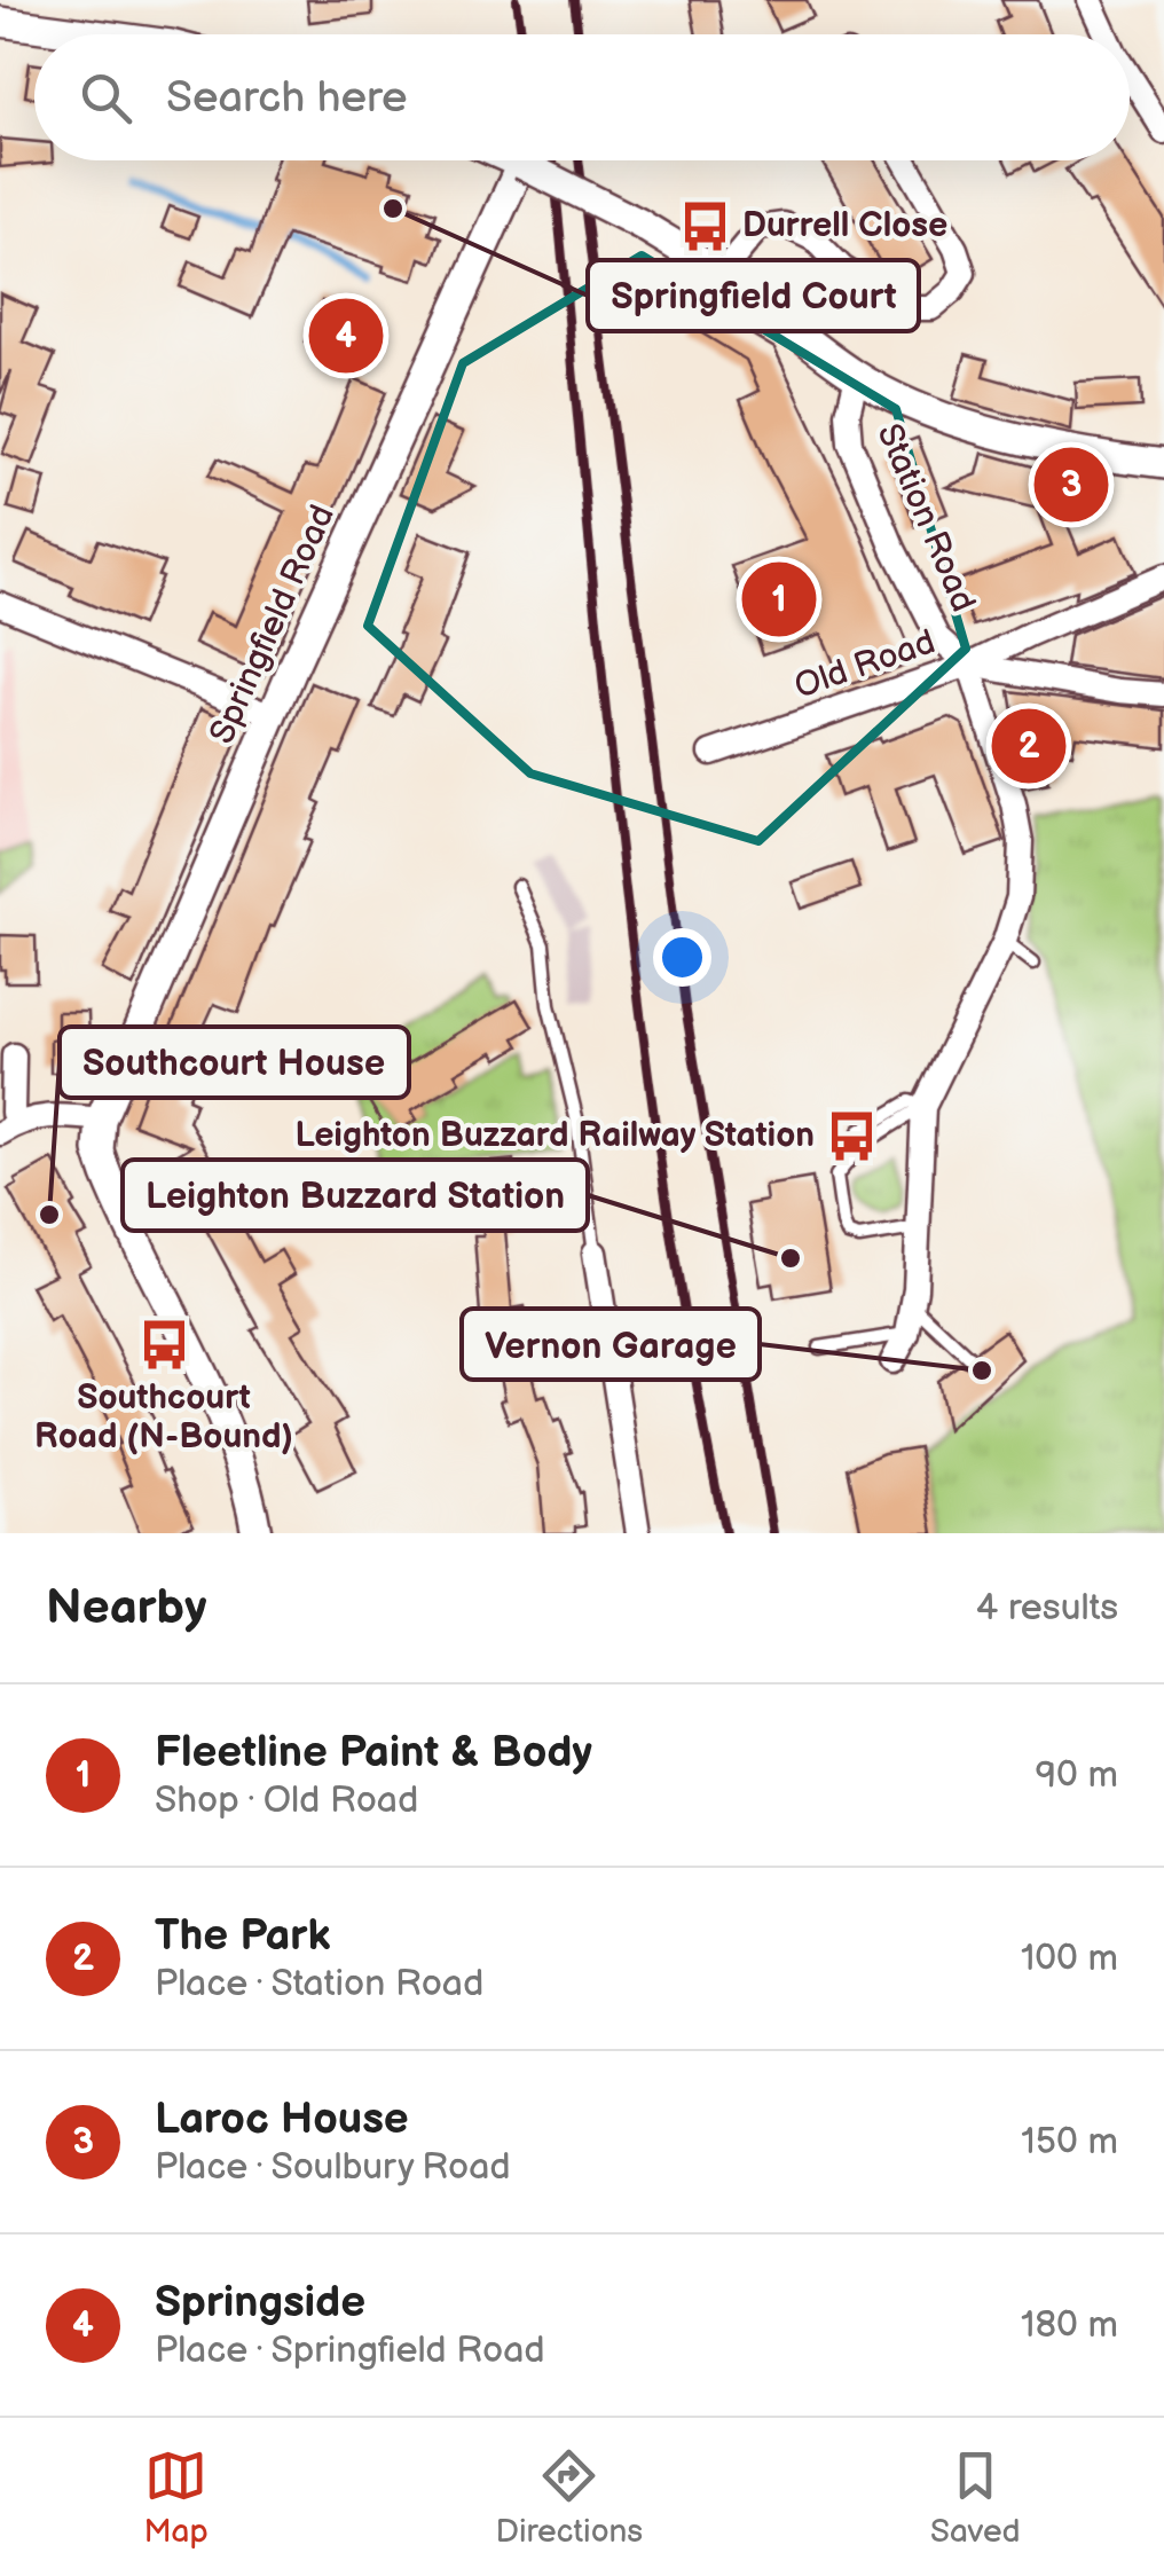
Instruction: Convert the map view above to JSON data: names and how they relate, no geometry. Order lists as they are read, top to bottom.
{
  "streets": {
    "street": ["Station Road", "Springfield Road", "Old Road"]
  },
  "crossings": [
    ["Station Road", "Old Road"]
  ],
  "places": {
    "other": [
      "Springfield Court",
      "Southcourt House",
      "Leighton Buzzard Station",
      "Vernon Garage"
    ],
    "bus stop": ["Durrell Close", "Leighton Buzzard Railway Station", "Southcourt Road (N-Bound)"]
  },
  "page": {
    "search": "Search here",
    "pins": [
      "4",
      "3",
      "1",
      "2"
    ],
    "heading": ["Nearby", "4 results"],
    "list": [
      {
        "mark": "1",
        "name": "Fleetline Paint & Body",
        "note": "Shop · Old Road",
        "value": "90 m"
      },
      {
        "mark": "2",
        "name": "The Park",
        "note": "Place · Station Road",
        "value": "100 m"
      },
      {
        "mark": "3",
        "name": "Laroc House",
        "note": "Place · Soulbury Road",
        "value": "150 m"
      },
      {
        "mark": "4",
        "name": "Springside",
        "note": "Place · Springfield Road",
        "value": "180 m"
      }
    ],
    "nav": ["Map", "Directions", "Saved"]
  }
}
